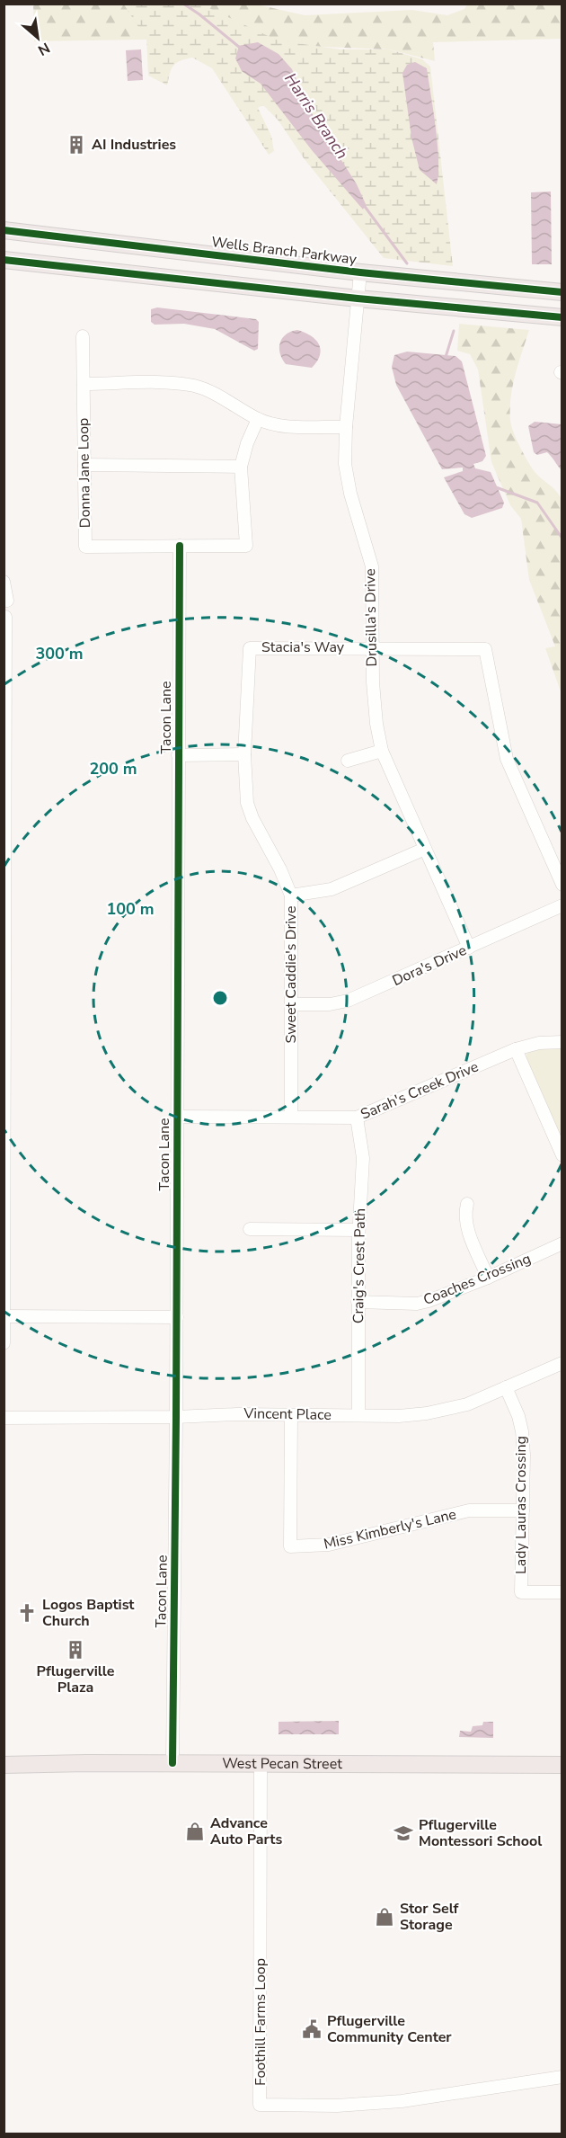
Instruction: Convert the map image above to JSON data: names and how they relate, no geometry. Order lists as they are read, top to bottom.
{
  "streets": {
    "main road": ["Wells Branch Parkway", "West Pecan Street"],
    "street": [
      "Donna Jane Loop",
      "Drusilla's Drive",
      "Stacia's Way",
      "Tacon Lane",
      "Dora's Drive",
      "Sweet Caddie's Drive",
      "Sarah's Creek Drive",
      "Craig's Crest Path",
      "Coaches Crossing",
      "Vincent Place",
      "Lady Lauras Crossing",
      "Miss Kimberly's Lane",
      "Foothill Farms Loop"
    ]
  },
  "crossings": [
    ["Wells Branch Parkway", "Drusilla's Drive"],
    ["Donna Jane Loop", "Tacon Lane"],
    ["Drusilla's Drive", "Stacia's Way"],
    ["Drusilla's Drive", "Dora's Drive"],
    ["Stacia's Way", "Sweet Caddie's Drive"],
    ["Tacon Lane", "Sarah's Creek Drive"],
    ["Tacon Lane", "Vincent Place"],
    ["Tacon Lane", "West Pecan Street"],
    ["Dora's Drive", "Sweet Caddie's Drive"],
    ["Sweet Caddie's Drive", "Sarah's Creek Drive"],
    ["Sarah's Creek Drive", "Craig's Crest Path"],
    ["Craig's Crest Path", "Coaches Crossing"],
    ["Craig's Crest Path", "Vincent Place"],
    ["Vincent Place", "Lady Lauras Crossing"],
    ["Vincent Place", "Miss Kimberly's Lane"],
    ["Lady Lauras Crossing", "Miss Kimberly's Lane"],
    ["West Pecan Street", "Foothill Farms Loop"]
  ],
  "water": ["Harris Branch"],
  "places": {
    "building": ["AI Industries", "Pflugerville Plaza"],
    "church": ["Logos Baptist Church"],
    "shop": ["Advance Auto Parts", "Stor Self Storage"],
    "school or university": ["Pflugerville Montessori School"],
    "public building": ["Pflugerville Community Center"]
  },
  "north": "bottom right",
  "rings": ["300 m", "200 m", "100 m"]
}
